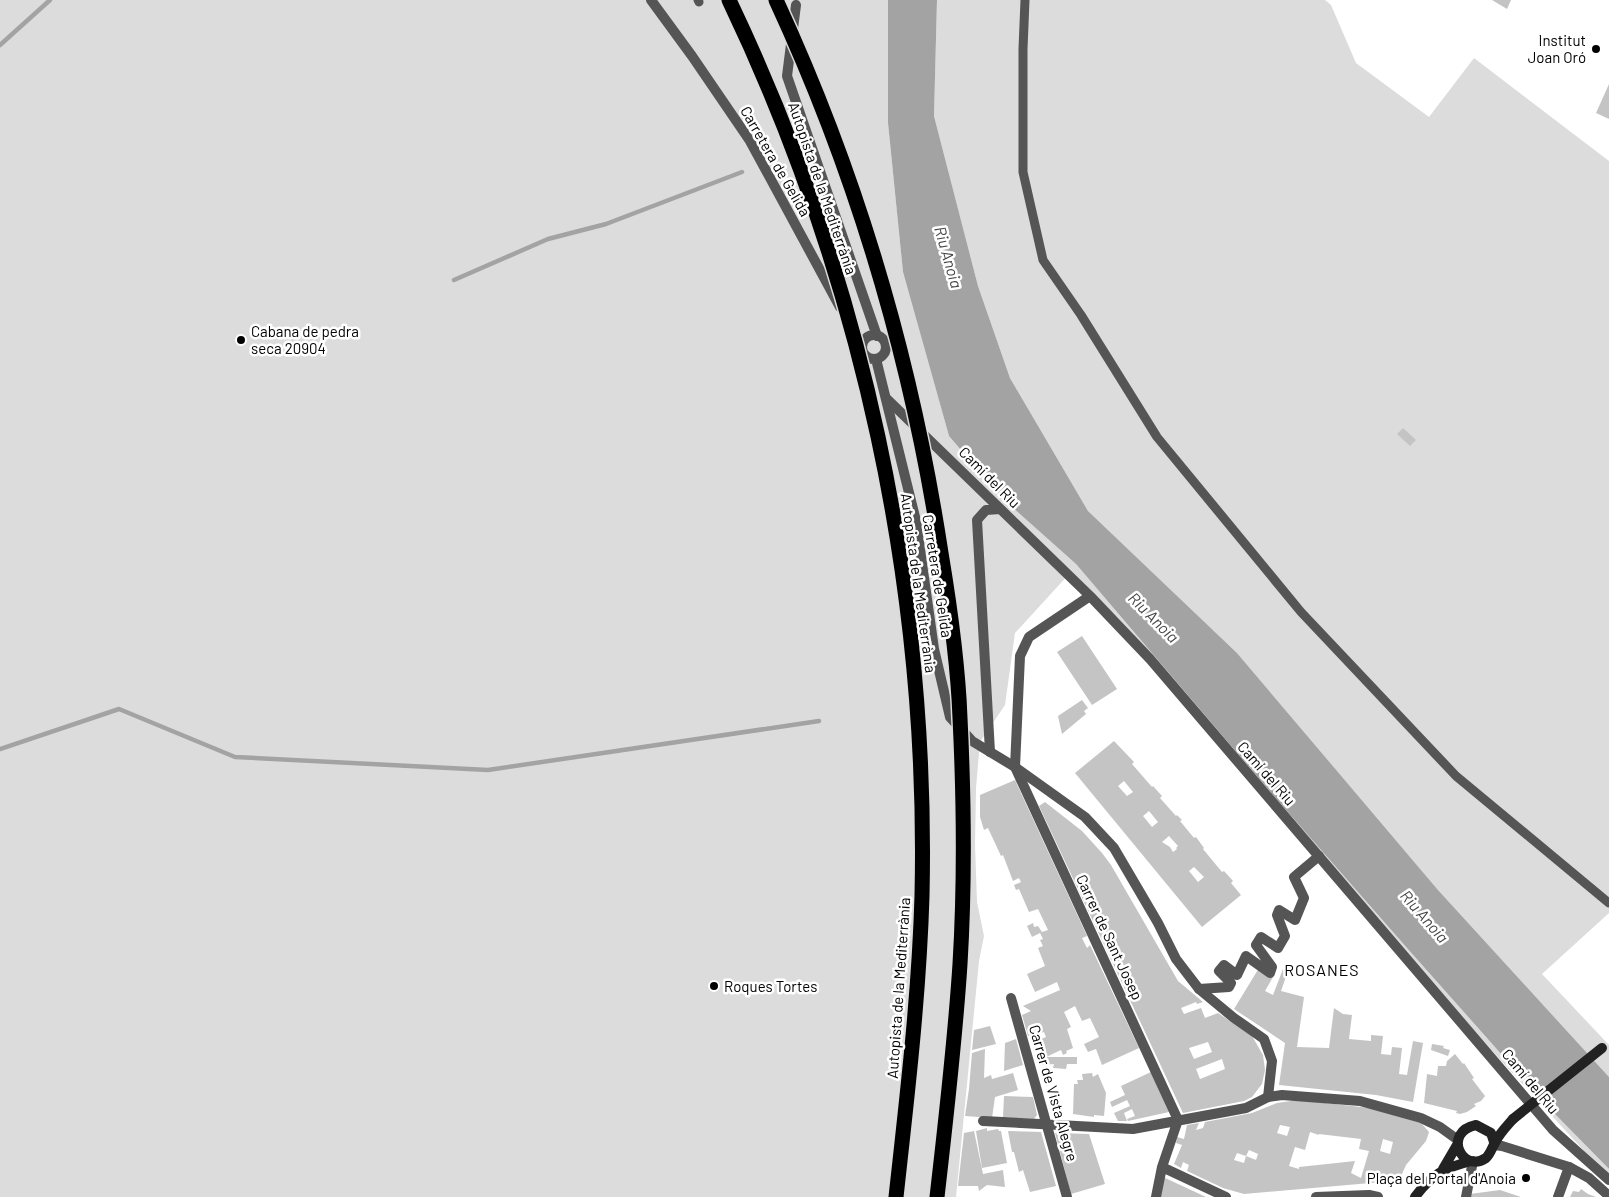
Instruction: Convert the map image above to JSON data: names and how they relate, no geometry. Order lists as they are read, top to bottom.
{
  "streets": {
    "highway": ["Autopista de la Mediterrània"],
    "street": [
      "Carretera de Gelida",
      "Camí del Riu",
      "Carrer de Sant Josep",
      "Carrer de Vista Alegre"
    ]
  },
  "crossings": [
    ["Carretera de Gelida", "Camí del Riu"],
    ["Carretera de Gelida", "Carrer de Sant Josep"]
  ],
  "districts": ["ROSANES"],
  "water": ["Riu Anoia"],
  "places": [
    "Institut Joan Oró",
    "Cabana de pedra seca 20904",
    "Roques Tortes",
    "Plaça del Portal d'Anoia"
  ]
}
